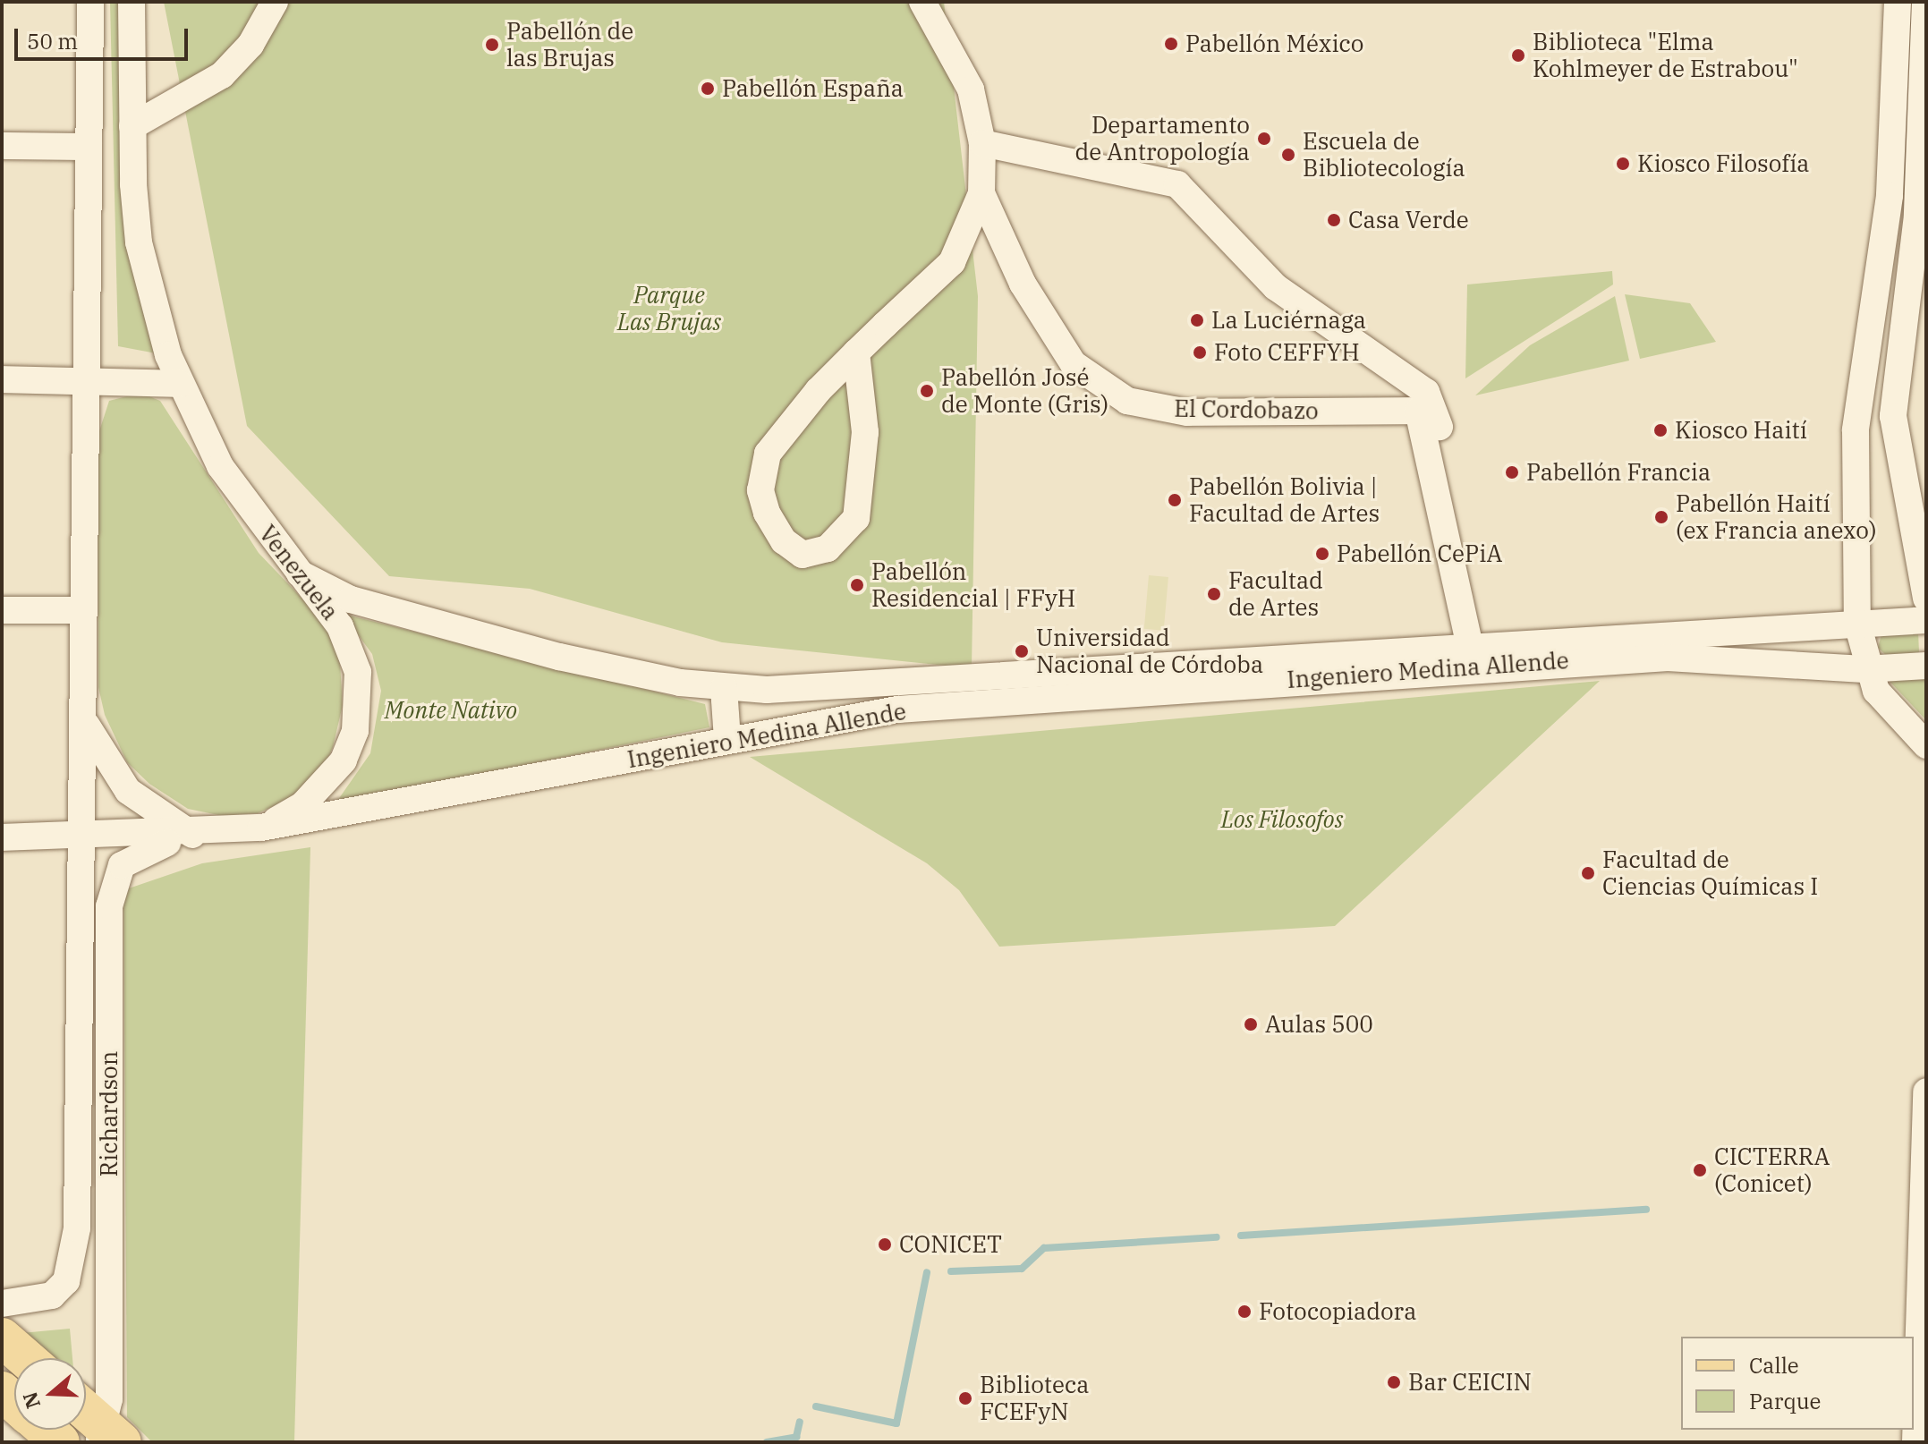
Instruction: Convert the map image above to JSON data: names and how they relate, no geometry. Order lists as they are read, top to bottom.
{
  "streets": {
    "street": [
      "El Cordobazo",
      "Venezuela",
      "Ingeniero Medina Allende",
      "Richardson"
    ]
  },
  "crossings": [
    ["Venezuela", "Ingeniero Medina Allende"],
    ["Ingeniero Medina Allende", "Richardson"]
  ],
  "parks": ["Parque Las Brujas", "Monte Nativo", "Los Filosofos"],
  "places": [
    "Pabellón México",
    "Pabellón de las Brujas",
    "Biblioteca \"Elma Kohlmeyer de Estrabou\"",
    "Pabellón España",
    "Departamento de Antropología",
    "Escuela de Bibliotecología",
    "Kiosco Filosofía",
    "Casa Verde",
    "La Luciérnaga",
    "Foto CEFFYH",
    "Pabellón José de Monte (Gris)",
    "Kiosco Haití",
    "Pabellón Francia",
    "Pabellón Bolivia | Facultad de Artes",
    "Pabellón Haití (ex Francia anexo)",
    "Pabellón CePiA",
    "Pabellón Residencial | FFyH",
    "Facultad de Artes",
    "Universidad Nacional de Córdoba",
    "Facultad de Ciencias Químicas I",
    "Aulas 500",
    "CICTERRA (Conicet)",
    "CONICET",
    "Fotocopiadora",
    "Bar CEICIN",
    "Biblioteca FCEFyN"
  ],
  "legend": ["Calle", "Parque"],
  "scale_bar": "50 m",
  "north": "left"
}
